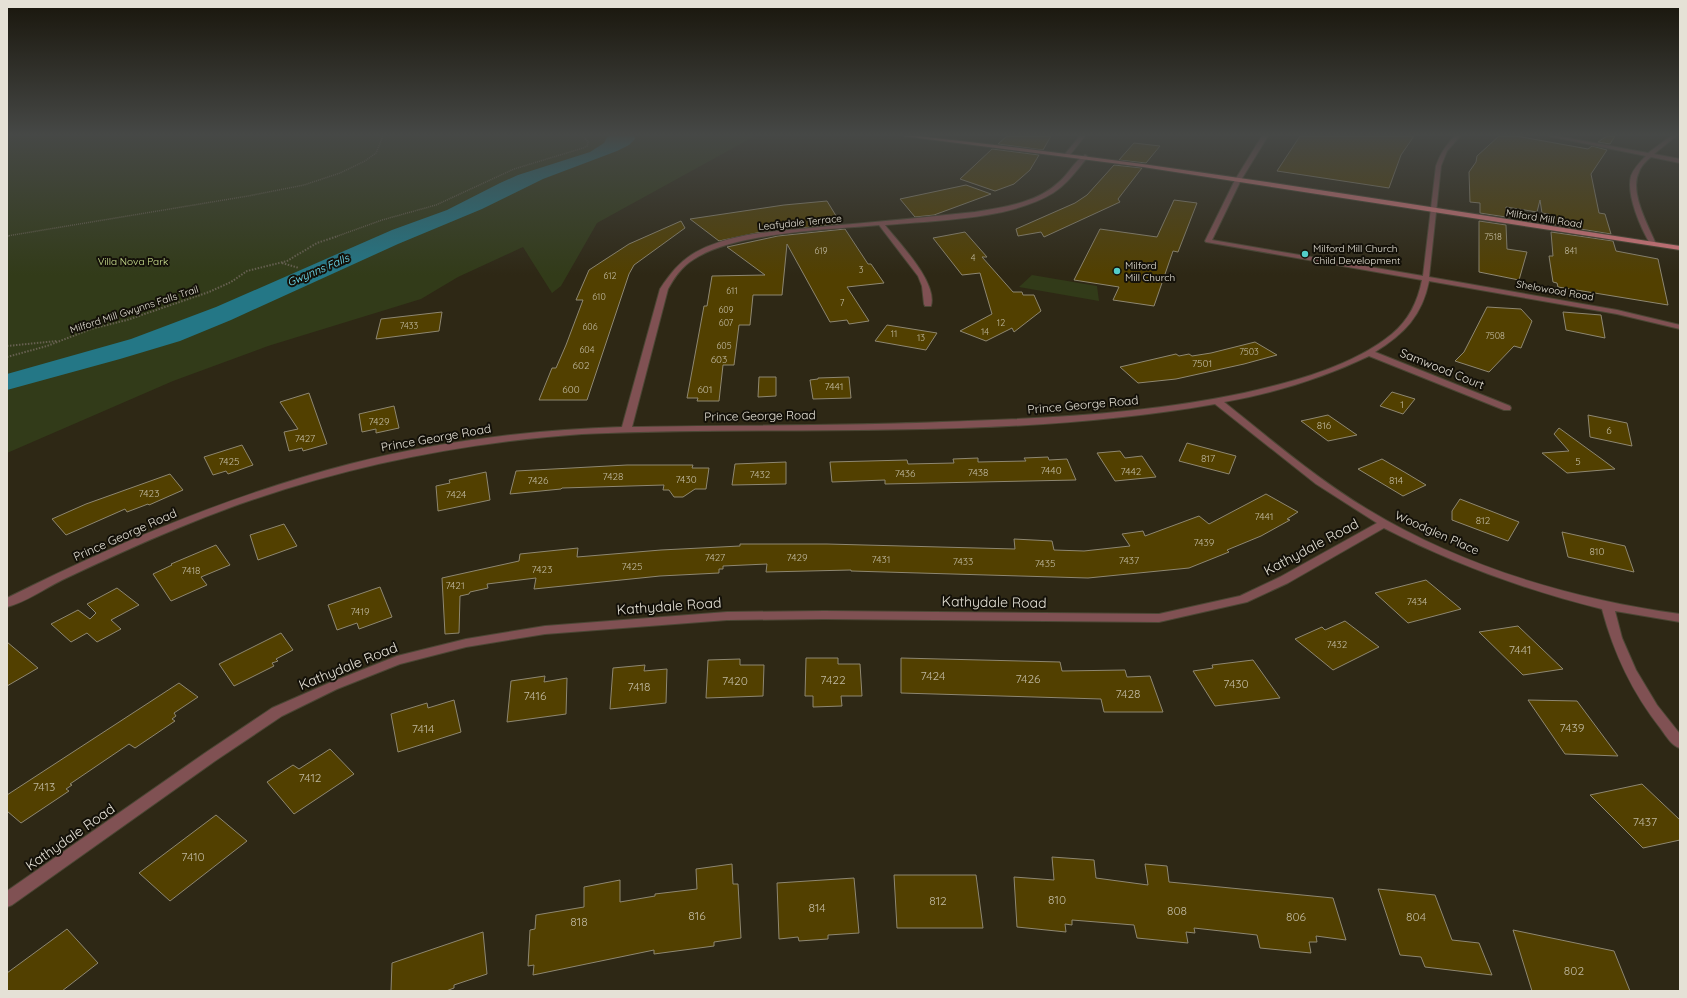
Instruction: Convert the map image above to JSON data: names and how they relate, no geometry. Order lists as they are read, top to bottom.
{
  "streets": {
    "main road": ["Milford Mill Road"],
    "street": [
      "Leafydale Terrace",
      "Shelowood Road",
      "Samwood Court",
      "Prince George Road",
      "Woodglen Place",
      "Kathydale Road"
    ],
    "path": ["Milford Mill Gwynns Falls Trail"]
  },
  "crossings": [
    ["Milford Mill Road", "Prince George Road"],
    ["Leafydale Terrace", "Prince George Road"],
    ["Shelowood Road", "Prince George Road"],
    ["Samwood Court", "Prince George Road"],
    ["Prince George Road", "Woodglen Place"],
    ["Woodglen Place", "Kathydale Road"]
  ],
  "water": ["Gwynns Falls"],
  "parks": ["Villa Nova Park"],
  "places": ["Milford Mill Church Child Development", "Milford Mill Church"],
  "house_numbers": [
    "7518",
    "619",
    "841",
    "4",
    "3",
    "612",
    "611",
    "610",
    "7",
    "609",
    "607",
    "12",
    "7433",
    "606",
    "14",
    "11",
    "7508",
    "13",
    "605",
    "604",
    "7503",
    "603",
    "7501",
    "602",
    "7441",
    "600",
    "601",
    "1",
    "7429",
    "816",
    "6",
    "7427",
    "817",
    "7425",
    "5",
    "7440",
    "7442",
    "7438",
    "7436",
    "7432",
    "7428",
    "7430",
    "7426",
    "814",
    "7423",
    "7424",
    "7441",
    "812",
    "7439",
    "810",
    "7427",
    "7429",
    "7431",
    "7437",
    "7433",
    "7435",
    "7425",
    "7423",
    "7418",
    "7421",
    "7434",
    "7419",
    "7432",
    "7441",
    "7424",
    "7426",
    "7422",
    "7420",
    "7430",
    "7418",
    "7428",
    "7416",
    "7439",
    "7414",
    "7412",
    "7413",
    "7437",
    "7410",
    "810",
    "812",
    "814",
    "808",
    "816",
    "806",
    "804",
    "818",
    "802"
  ]
}
